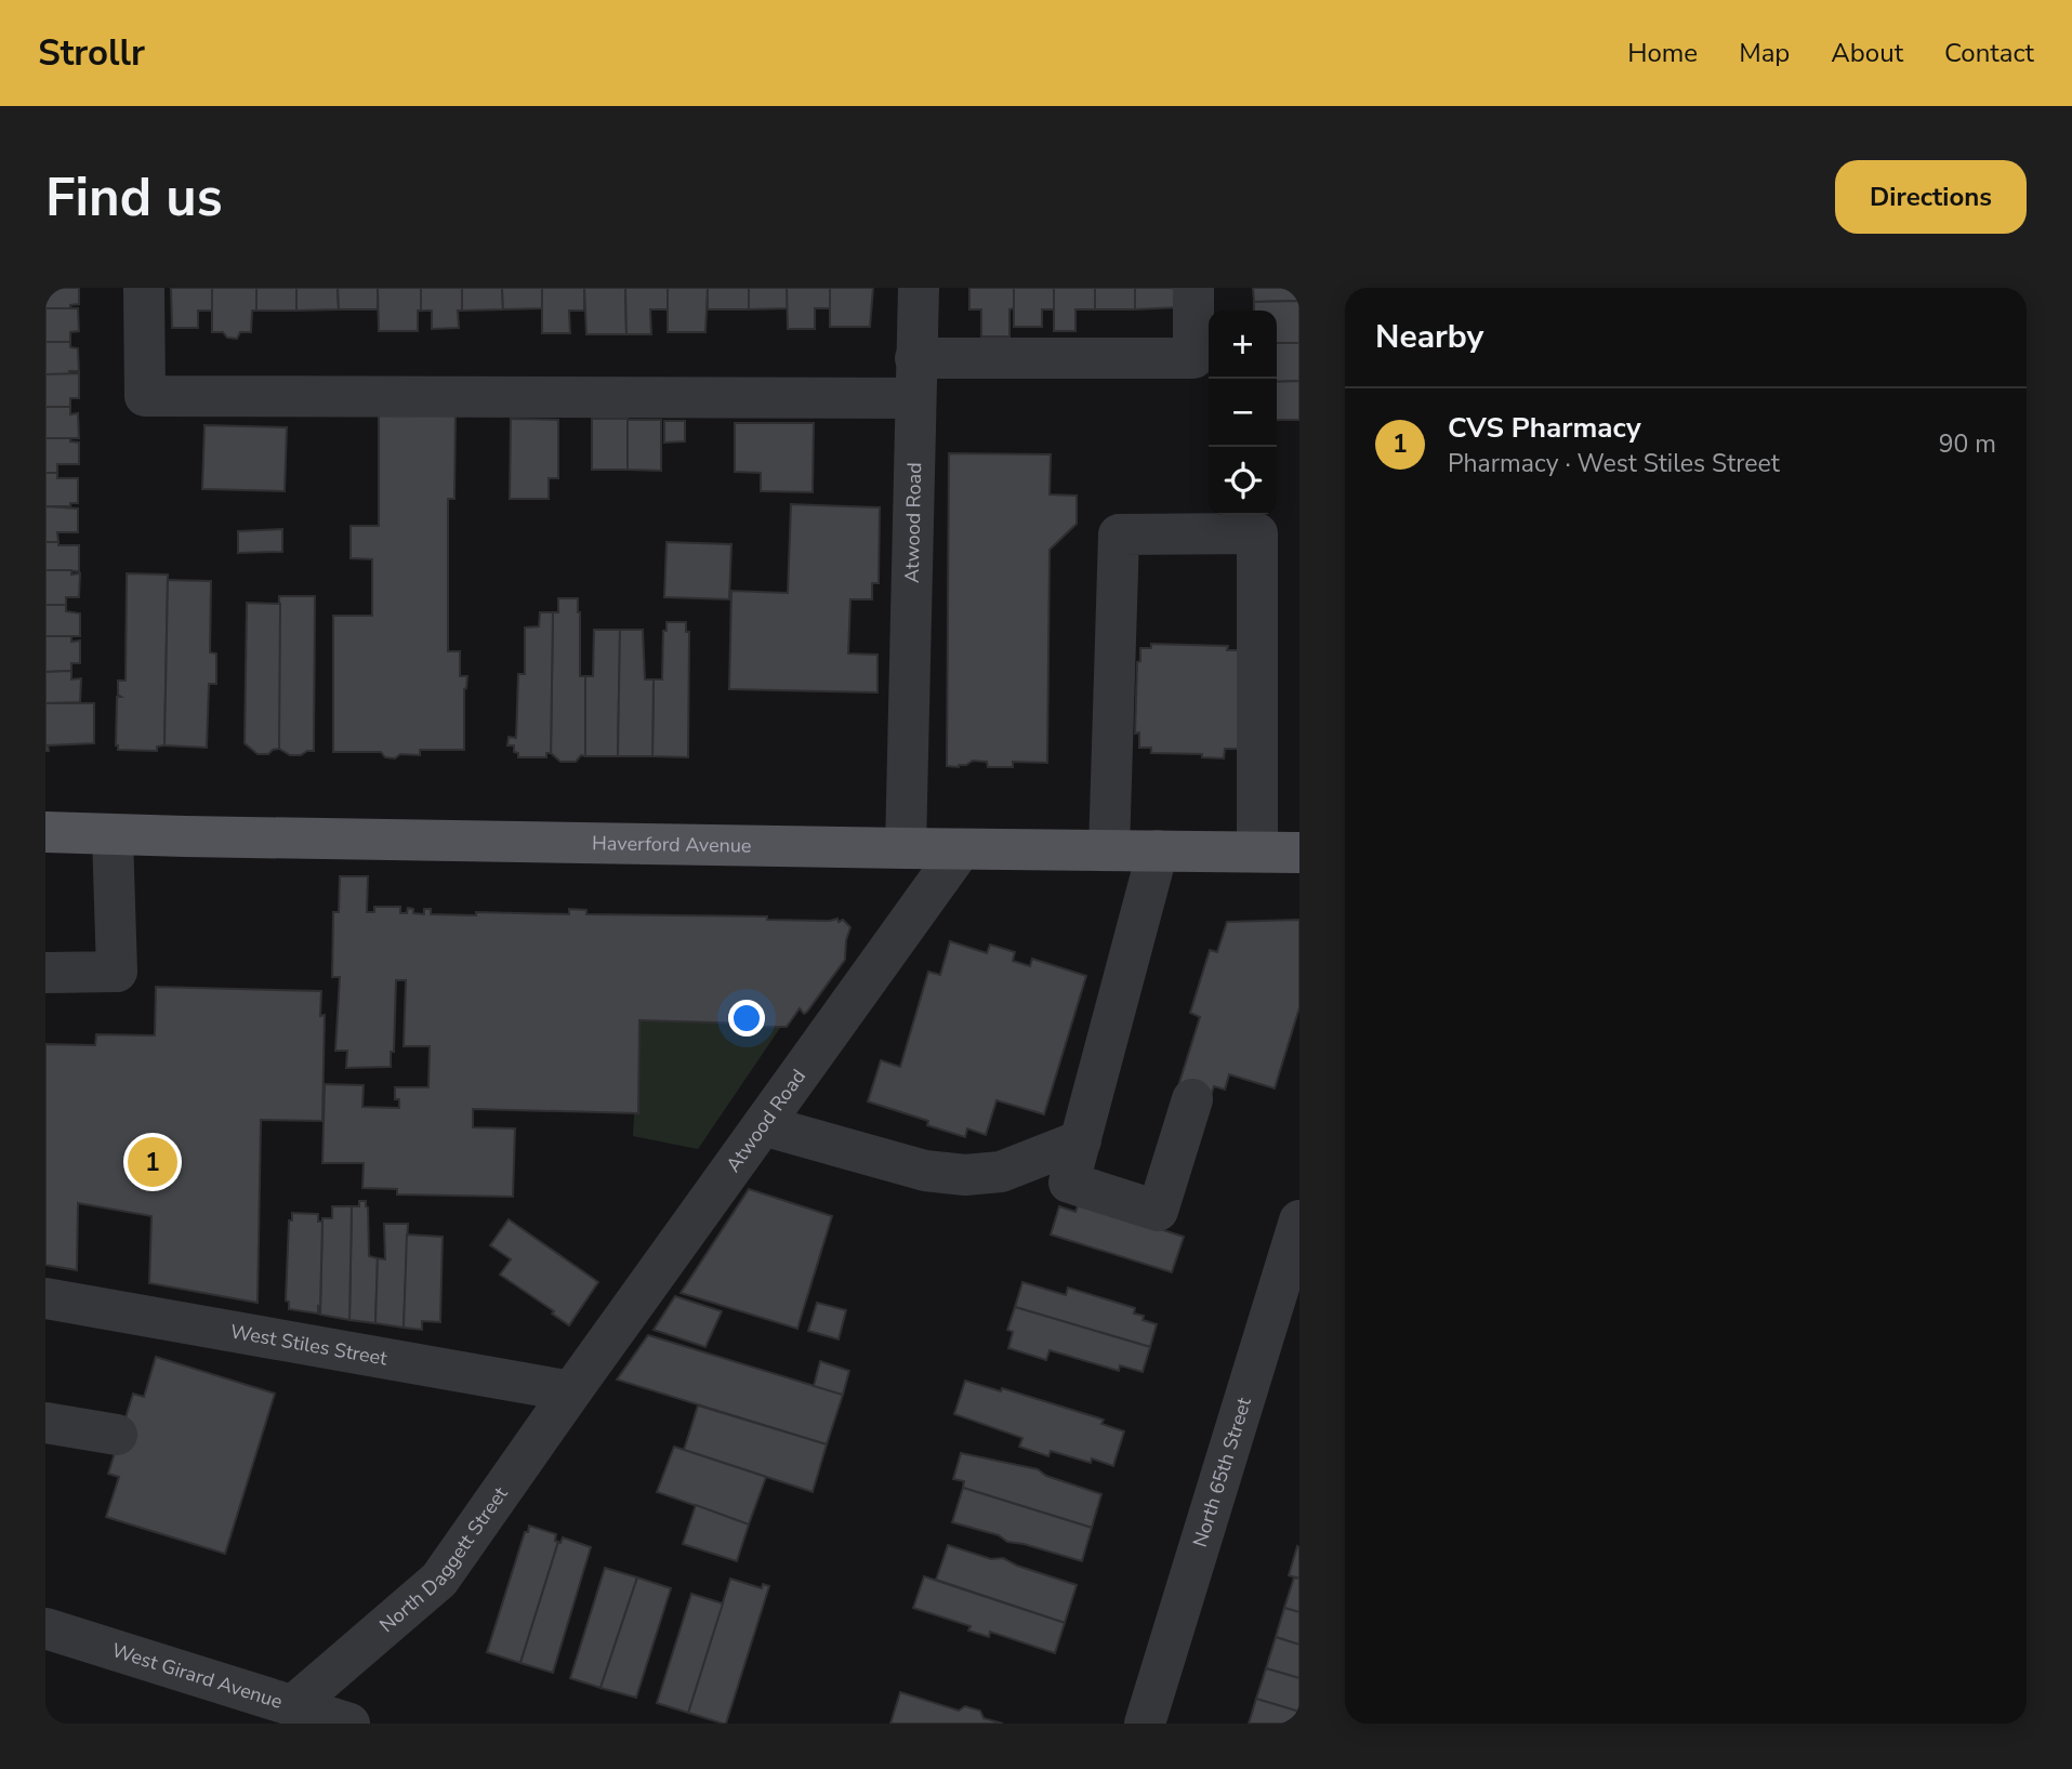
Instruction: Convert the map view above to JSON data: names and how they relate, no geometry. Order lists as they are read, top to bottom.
{
  "streets": {
    "main road": ["Haverford Avenue"],
    "street": [
      "Atwood Road",
      "West Stiles Street",
      "North 65th Street",
      "North Daggett Street",
      "West Girard Avenue"
    ]
  },
  "crossings": [
    ["Atwood Road", "Haverford Avenue"],
    ["Atwood Road", "West Stiles Street"],
    ["Atwood Road", "North Daggett Street"],
    ["West Stiles Street", "North Daggett Street"],
    ["North Daggett Street", "West Girard Avenue"]
  ],
  "page": {
    "header": "Strollr",
    "nav": [
      "Home",
      "Map",
      "About",
      "Contact"
    ],
    "buttons": "Directions",
    "title": "Find us",
    "heading": "Nearby",
    "map_buttons": ["+", "−"],
    "list": [
      {
        "mark": "1",
        "name": "CVS Pharmacy",
        "note": "Pharmacy · West Stiles Street",
        "value": "90 m"
      }
    ],
    "pins": "1"
  }
}
